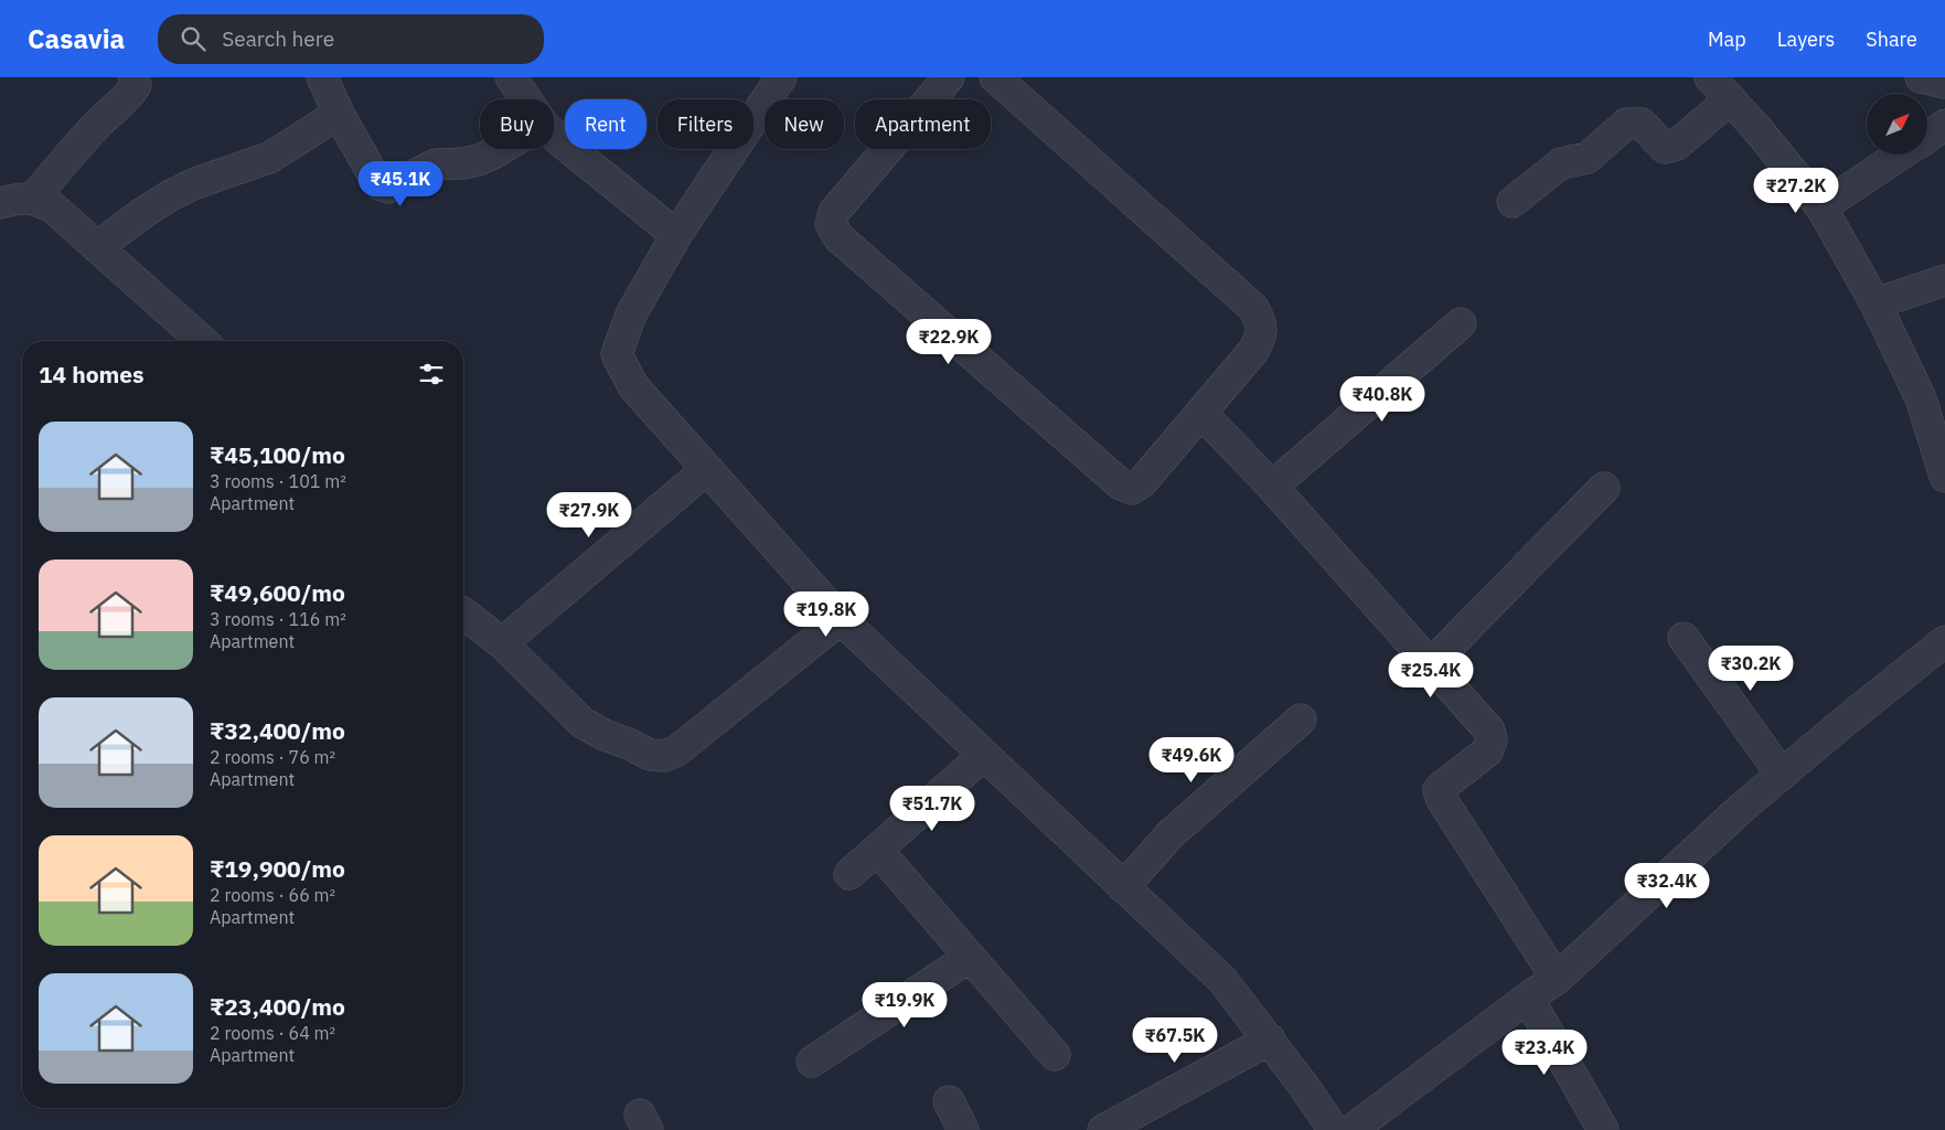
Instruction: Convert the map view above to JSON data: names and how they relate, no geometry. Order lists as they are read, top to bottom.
{
  "north": "top right",
  "page": {
    "header": "Casavia",
    "search": "Search here",
    "nav": ["Map", "Layers", "Share"],
    "chip": [
      "Buy",
      "Rent",
      "Filters",
      "New",
      "Apartment"
    ],
    "price": [
      "₹45.1K",
      "₹27.2K",
      "₹22.9K",
      "₹40.8K",
      "₹27.9K",
      "₹19.8K",
      "₹30.2K",
      "₹25.4K",
      "₹49.6K",
      "₹51.7K",
      "₹32.4K",
      "₹19.9K",
      "₹67.5K",
      "₹23.4K"
    ],
    "heading": "14 homes",
    "list": [
      {
        "name": "₹45,100/mo",
        "note": "3 rooms · 101 m² · Apartment"
      },
      {
        "name": "₹49,600/mo",
        "note": "3 rooms · 116 m² · Apartment"
      },
      {
        "name": "₹32,400/mo",
        "note": "2 rooms · 76 m² · Apartment"
      },
      {
        "name": "₹19,900/mo",
        "note": "2 rooms · 66 m² · Apartment"
      },
      {
        "name": "₹23,400/mo",
        "note": "2 rooms · 64 m² · Apartment"
      }
    ]
  }
}
